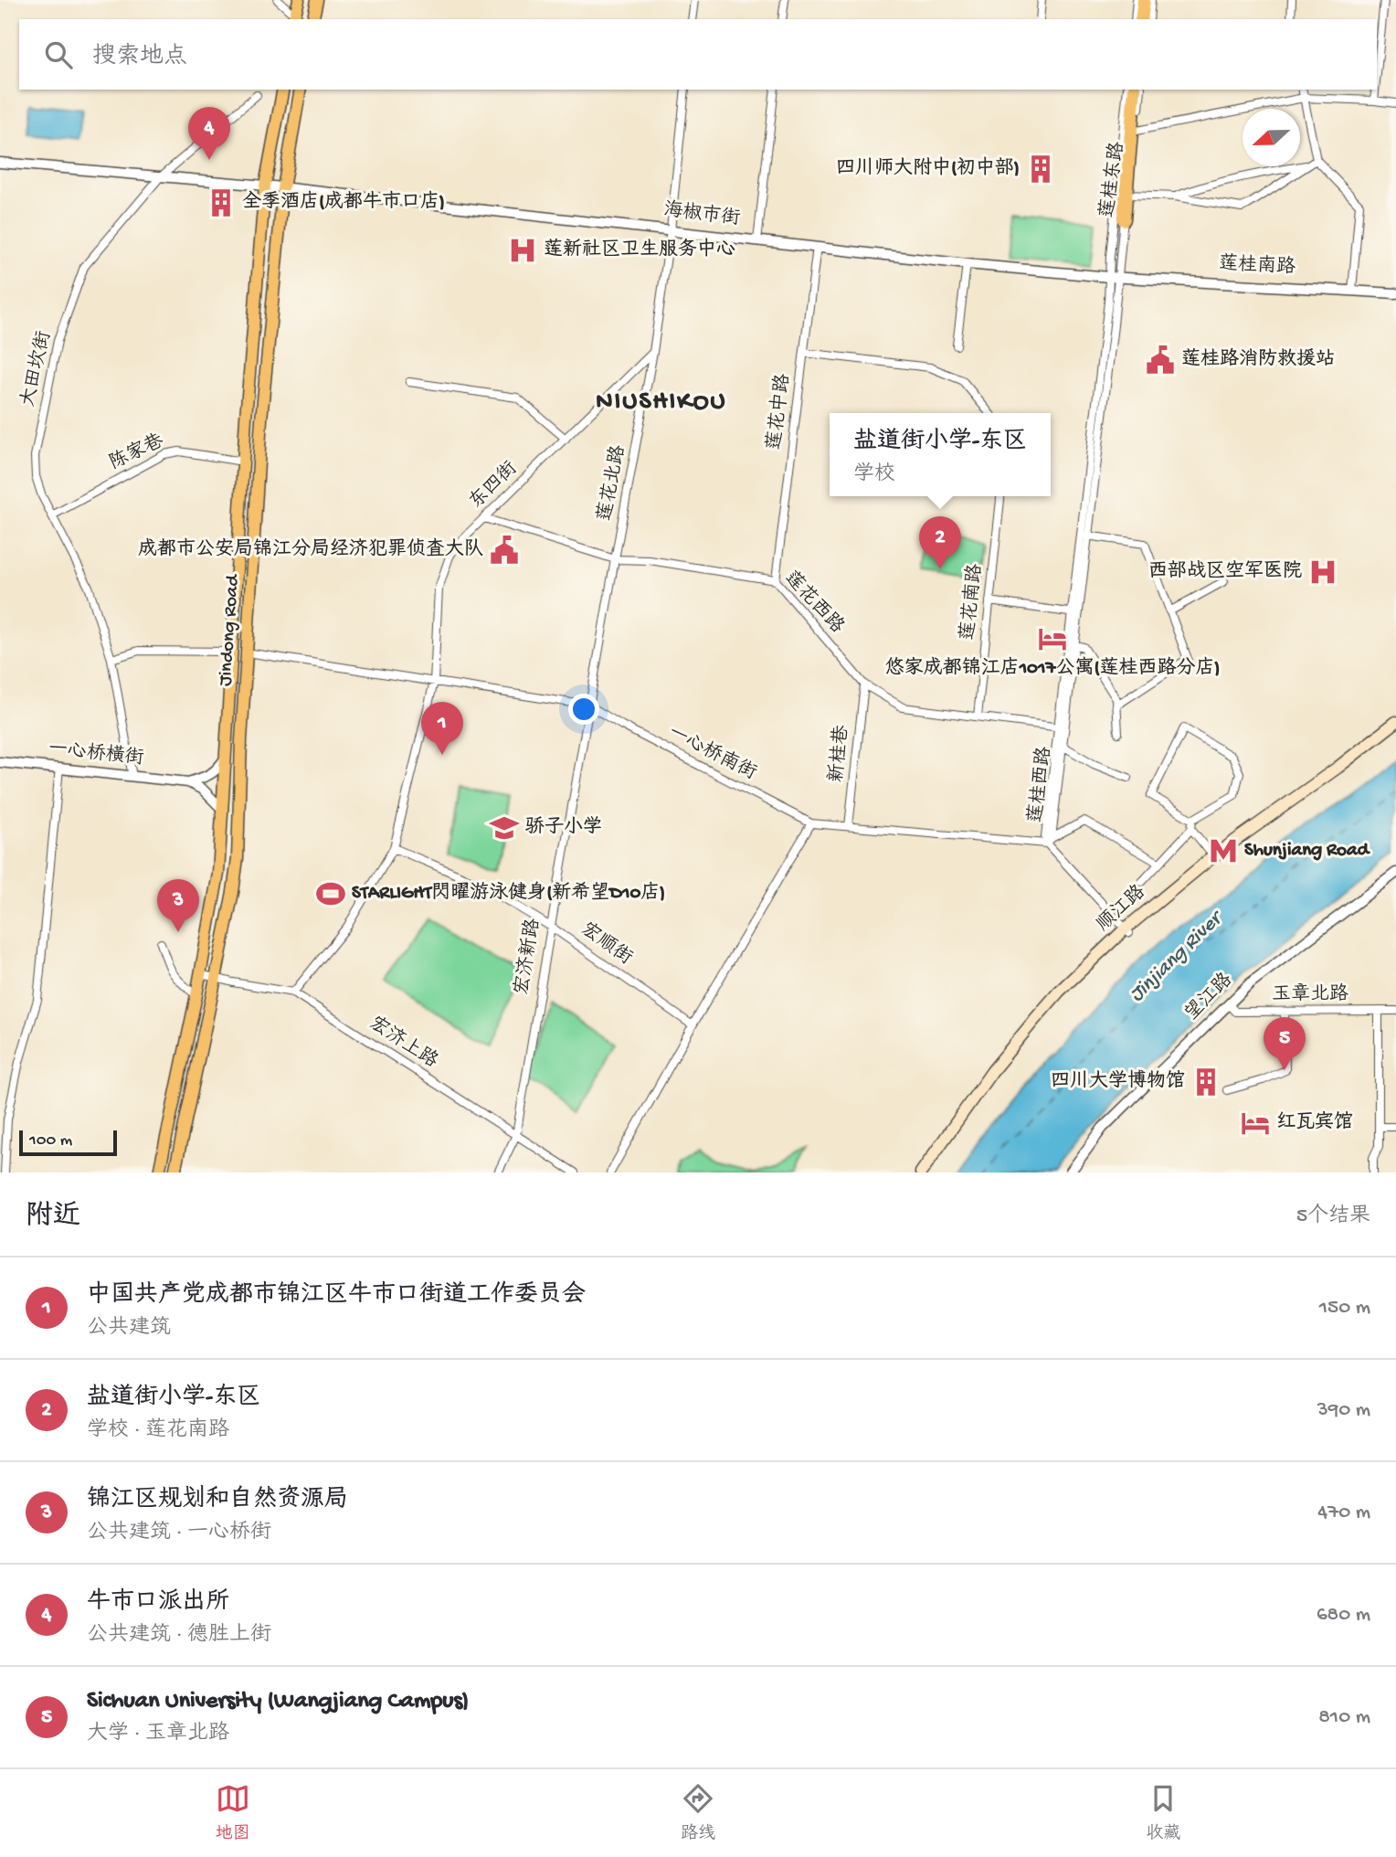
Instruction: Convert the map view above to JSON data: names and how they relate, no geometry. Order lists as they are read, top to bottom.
{
  "streets": {
    "main road": ["Jindong Road", "顺江路"],
    "street": [
      "莲桂东路",
      "海椒市街",
      "莲桂南路",
      "大田坎街",
      "莲花中路",
      "陈家巷",
      "莲花北路",
      "东四街",
      "莲花南路",
      "莲花西路",
      "一心桥南街",
      "新桂巷",
      "一心桥横街",
      "莲桂西路",
      "宏顺街",
      "宏济新路",
      "玉章北路",
      "望江路",
      "宏济上路"
    ]
  },
  "crossings": [
    ["莲桂东路", "海椒市街"],
    ["莲桂东路", "莲桂南路"],
    ["莲桂东路", "莲桂西路"],
    ["海椒市街", "莲桂南路"],
    ["海椒市街", "大田坎街"],
    ["海椒市街", "莲花中路"],
    ["海椒市街", "莲花北路"],
    ["海椒市街", "Jindong Road"],
    ["海椒市街", "莲桂西路"],
    ["莲桂南路", "莲桂西路"],
    ["大田坎街", "陈家巷"],
    ["大田坎街", "一心桥横街"],
    ["莲花中路", "莲花西路"],
    ["陈家巷", "Jindong Road"],
    ["莲花北路", "东四街"],
    ["莲花北路", "莲花西路"],
    ["莲花北路", "一心桥南街"],
    ["莲花北路", "宏济新路"],
    ["东四街", "莲花西路"],
    ["东四街", "一心桥南街"],
    ["东四街", "宏顺街"],
    ["东四街", "宏济上路"],
    ["莲花南路", "莲花西路"],
    ["莲花西路", "新桂巷"],
    ["莲花西路", "莲桂西路"],
    ["Jindong Road", "一心桥南街"],
    ["Jindong Road", "一心桥横街"],
    ["Jindong Road", "宏济上路"],
    ["一心桥南街", "新桂巷"],
    ["一心桥南街", "莲桂西路"],
    ["一心桥南街", "宏济新路"],
    ["宏顺街", "宏济新路"],
    ["宏济新路", "宏济上路"],
    ["玉章北路", "望江路"]
  ],
  "districts": ["NIUSHIKOU"],
  "water": ["Jinjiang River"],
  "places": {
    "building": ["四川师大附中(初中部)", "全季酒店(成都牛市口店)", "四川大学博物馆"],
    "hospital": ["莲新社区卫生服务中心", "西部战区空军医院"],
    "public building": ["莲桂路消防救援站", "成都市公安局锦江分局经济犯罪侦查大队"],
    "hotel": ["悠家成都锦江店1017公寓(莲桂西路分店)", "红瓦宾馆"],
    "school or university": ["骄子小学"],
    "metro station": ["Shunjiang Road"],
    "sports": ["STARLIGHT閃曜游泳健身(新希望D10店)"]
  },
  "scale_bar": "100 m",
  "north": "left",
  "page": {
    "search": "搜索地点",
    "pins": [
      "4",
      "2",
      "1",
      "3",
      "5"
    ],
    "popup": ["盐道街小学-东区", "学校"],
    "scale": "100 m",
    "heading": ["附近", "5个结果"],
    "list": [
      {
        "mark": "1",
        "name": "中国共产党成都市锦江区牛市口街道工作委员会",
        "note": "公共建筑",
        "value": "150 m"
      },
      {
        "mark": "2",
        "name": "盐道街小学-东区",
        "note": "学校 · 莲花南路",
        "value": "390 m"
      },
      {
        "mark": "3",
        "name": "锦江区规划和自然资源局",
        "note": "公共建筑 · 一心桥街",
        "value": "470 m"
      },
      {
        "mark": "4",
        "name": "牛市口派出所",
        "note": "公共建筑 · 德胜上街",
        "value": "680 m"
      },
      {
        "mark": "5",
        "name": "Sichuan University (Wangjiang Campus)",
        "note": "大学 · 玉章北路",
        "value": "810 m"
      }
    ],
    "nav": ["地图", "路线", "收藏"]
  }
}
